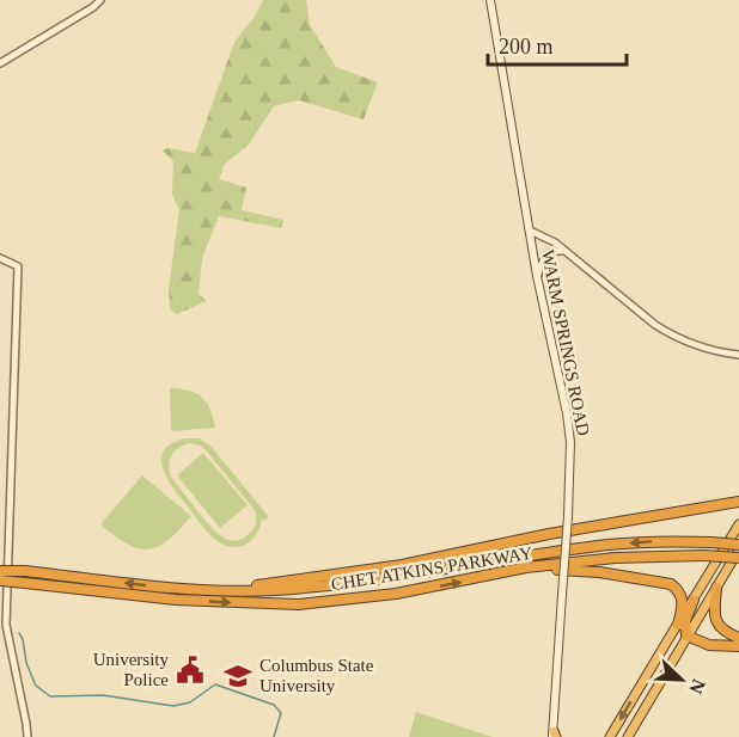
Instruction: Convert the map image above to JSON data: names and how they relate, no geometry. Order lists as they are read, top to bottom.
{
  "streets": {
    "highway": ["CHET ATKINS PARKWAY"],
    "main road": ["WARM SPRINGS ROAD"]
  },
  "places": {
    "public building": ["University Police"],
    "school or university": ["Columbus State University"]
  },
  "scale_bar": "200 m",
  "north": "bottom right"
}
